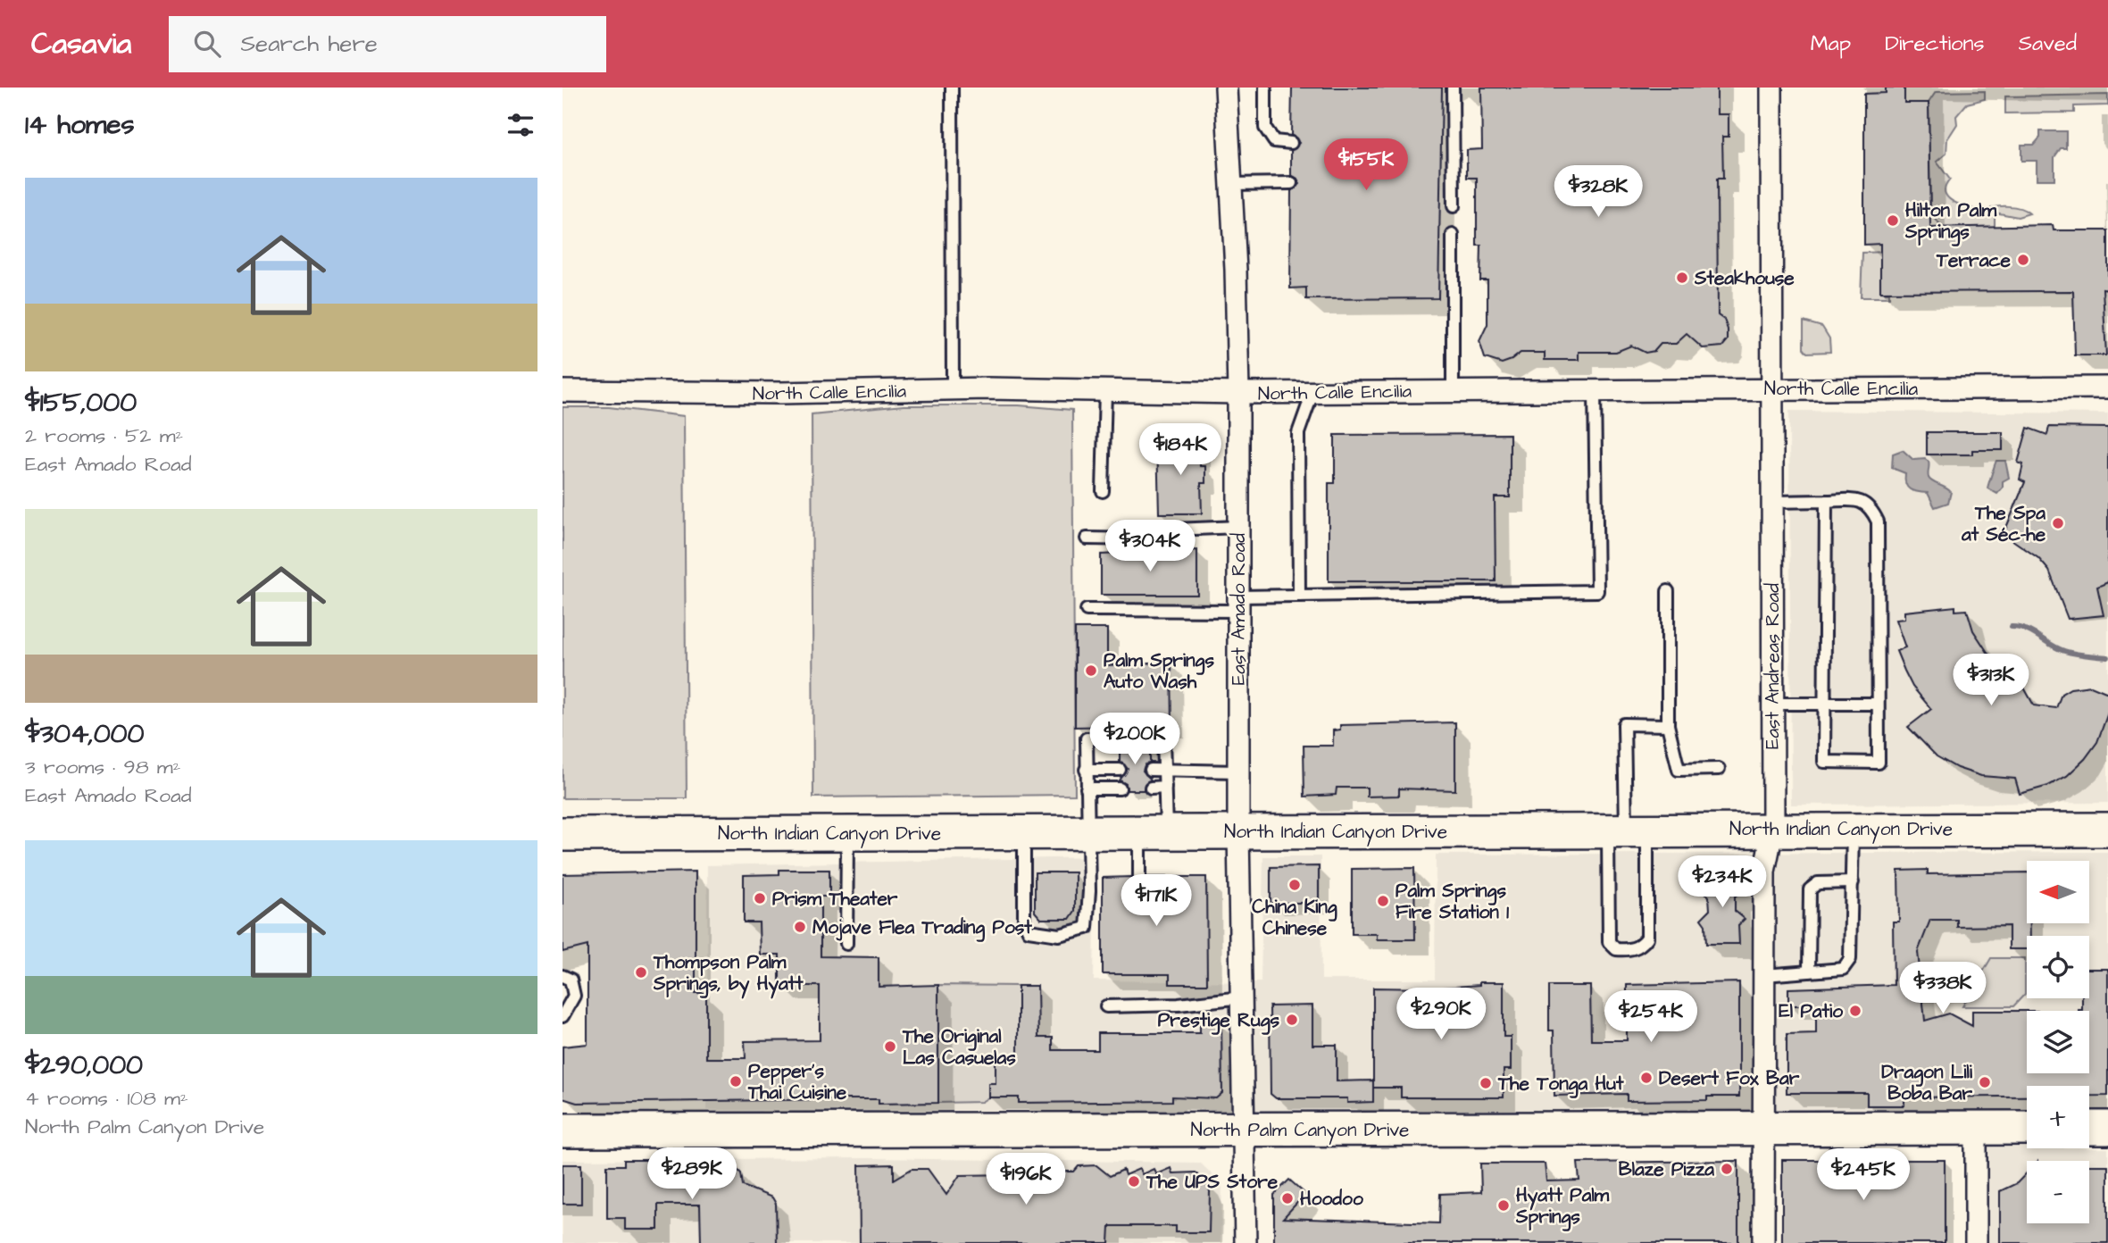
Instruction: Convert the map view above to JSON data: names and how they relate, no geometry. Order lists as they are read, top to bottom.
{
  "streets": {
    "main road": ["North Indian Canyon Drive", "North Palm Canyon Drive"],
    "street": ["North Calle Encilia", "East Amado Road", "East Andreas Road"]
  },
  "crossings": [
    ["North Calle Encilia", "East Amado Road"],
    ["North Calle Encilia", "East Andreas Road"],
    ["East Amado Road", "North Indian Canyon Drive"],
    ["East Amado Road", "North Palm Canyon Drive"],
    ["East Andreas Road", "North Indian Canyon Drive"],
    ["East Andreas Road", "North Palm Canyon Drive"]
  ],
  "places": [
    "Hilton Palm Springs",
    "Terrace",
    "Steakhouse",
    "The Spa at Séc-he",
    "Palm Springs Auto Wash",
    "China King Chinese",
    "Prism Theater",
    "Palm Springs Fire Station 1",
    "Mojave Flea Trading Post",
    "Thompson Palm Springs, by Hyatt",
    "El Patio",
    "Prestige Rugs",
    "The Original Las Casuelas",
    "Desert Fox Bar",
    "Pepper's Thai Cuisine",
    "Dragon Lili Boba Bar",
    "The Tonga Hut",
    "Blaze Pizza",
    "The UPS Store",
    "Hoodoo",
    "Hyatt Palm Springs"
  ],
  "north": "left",
  "page": {
    "header": "Casavia",
    "search": "Search here",
    "nav": ["Map", "Directions", "Saved"],
    "heading": "14 homes",
    "price": [
      "$155K",
      "$328K",
      "$184K",
      "$304K",
      "$313K",
      "$200K",
      "$234K",
      "$171K",
      "$338K",
      "$290K",
      "$254K",
      "$289K",
      "$245K",
      "$196K"
    ],
    "list": [
      {
        "name": "$155,000",
        "note": "2 rooms · 52 m² · East Amado Road"
      },
      {
        "name": "$304,000",
        "note": "3 rooms · 98 m² · East Amado Road"
      },
      {
        "name": "$290,000",
        "note": "4 rooms · 108 m² · North Palm Canyon Drive"
      }
    ],
    "map_buttons": ["+", "−"]
  }
}
